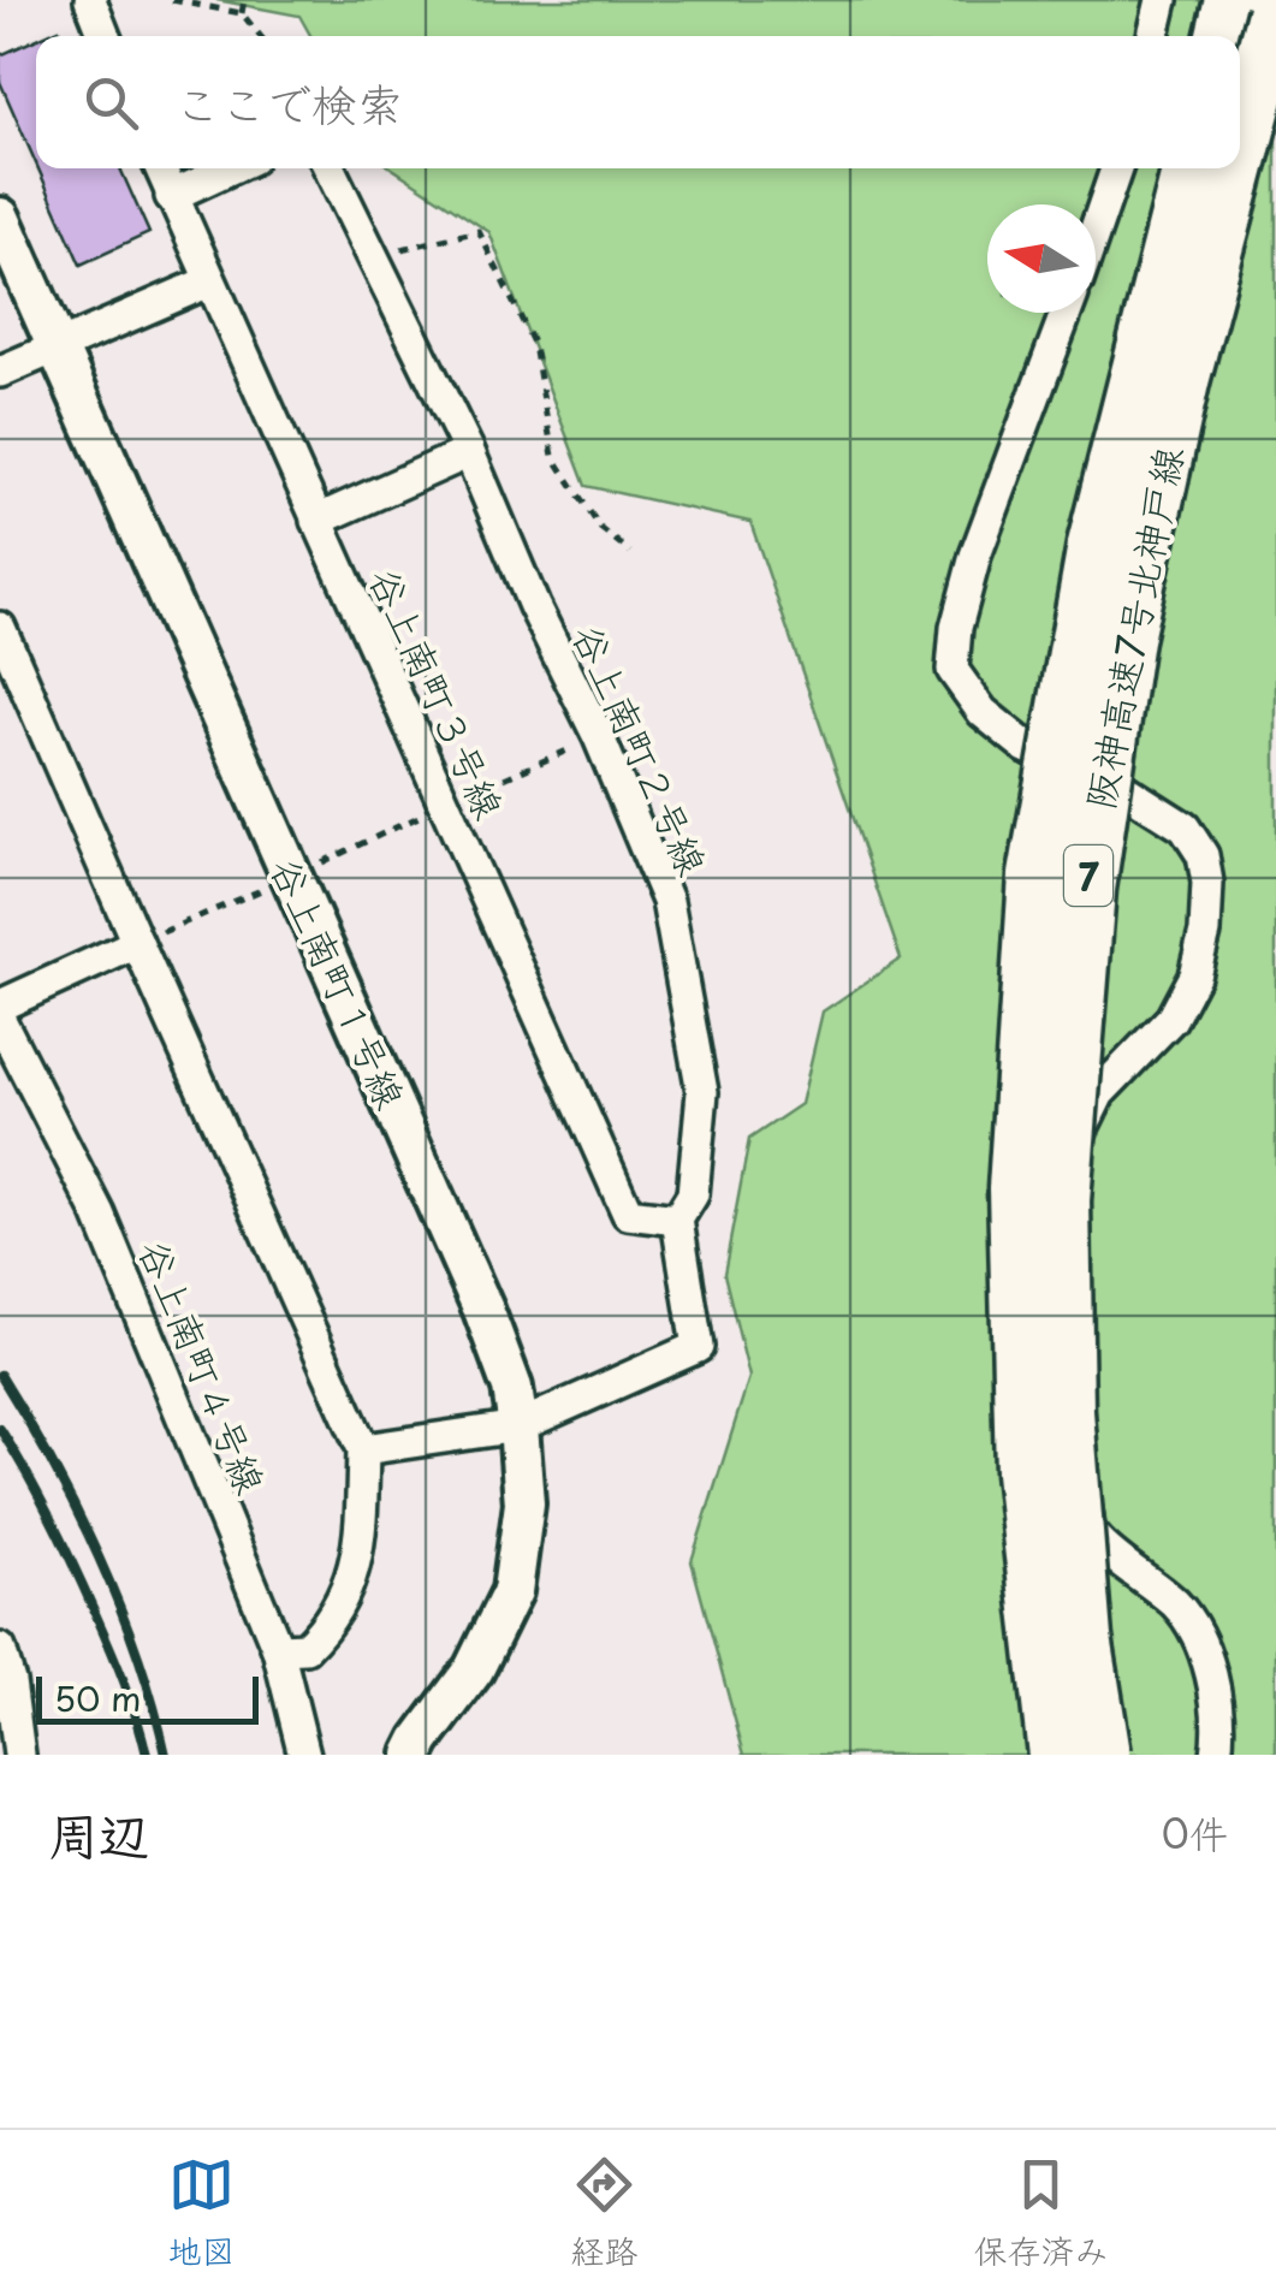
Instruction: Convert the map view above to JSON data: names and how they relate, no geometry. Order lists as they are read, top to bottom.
{
  "streets": {
    "highway": ["阪神高速7号北神戸線", "7"],
    "street": [
      "谷上南町３号線",
      "谷上南町２号線",
      "谷上南町１号線",
      "谷上南町４号線"
    ]
  },
  "crossings": [
    ["谷上南町３号線", "谷上南町２号線"],
    ["谷上南町２号線", "谷上南町１号線"]
  ],
  "scale_bar": "50 m",
  "north": "left",
  "page": {
    "search": "ここで検索",
    "scale": "50 m",
    "heading": ["周辺", "0件"],
    "nav": ["地図", "経路", "保存済み"]
  }
}
